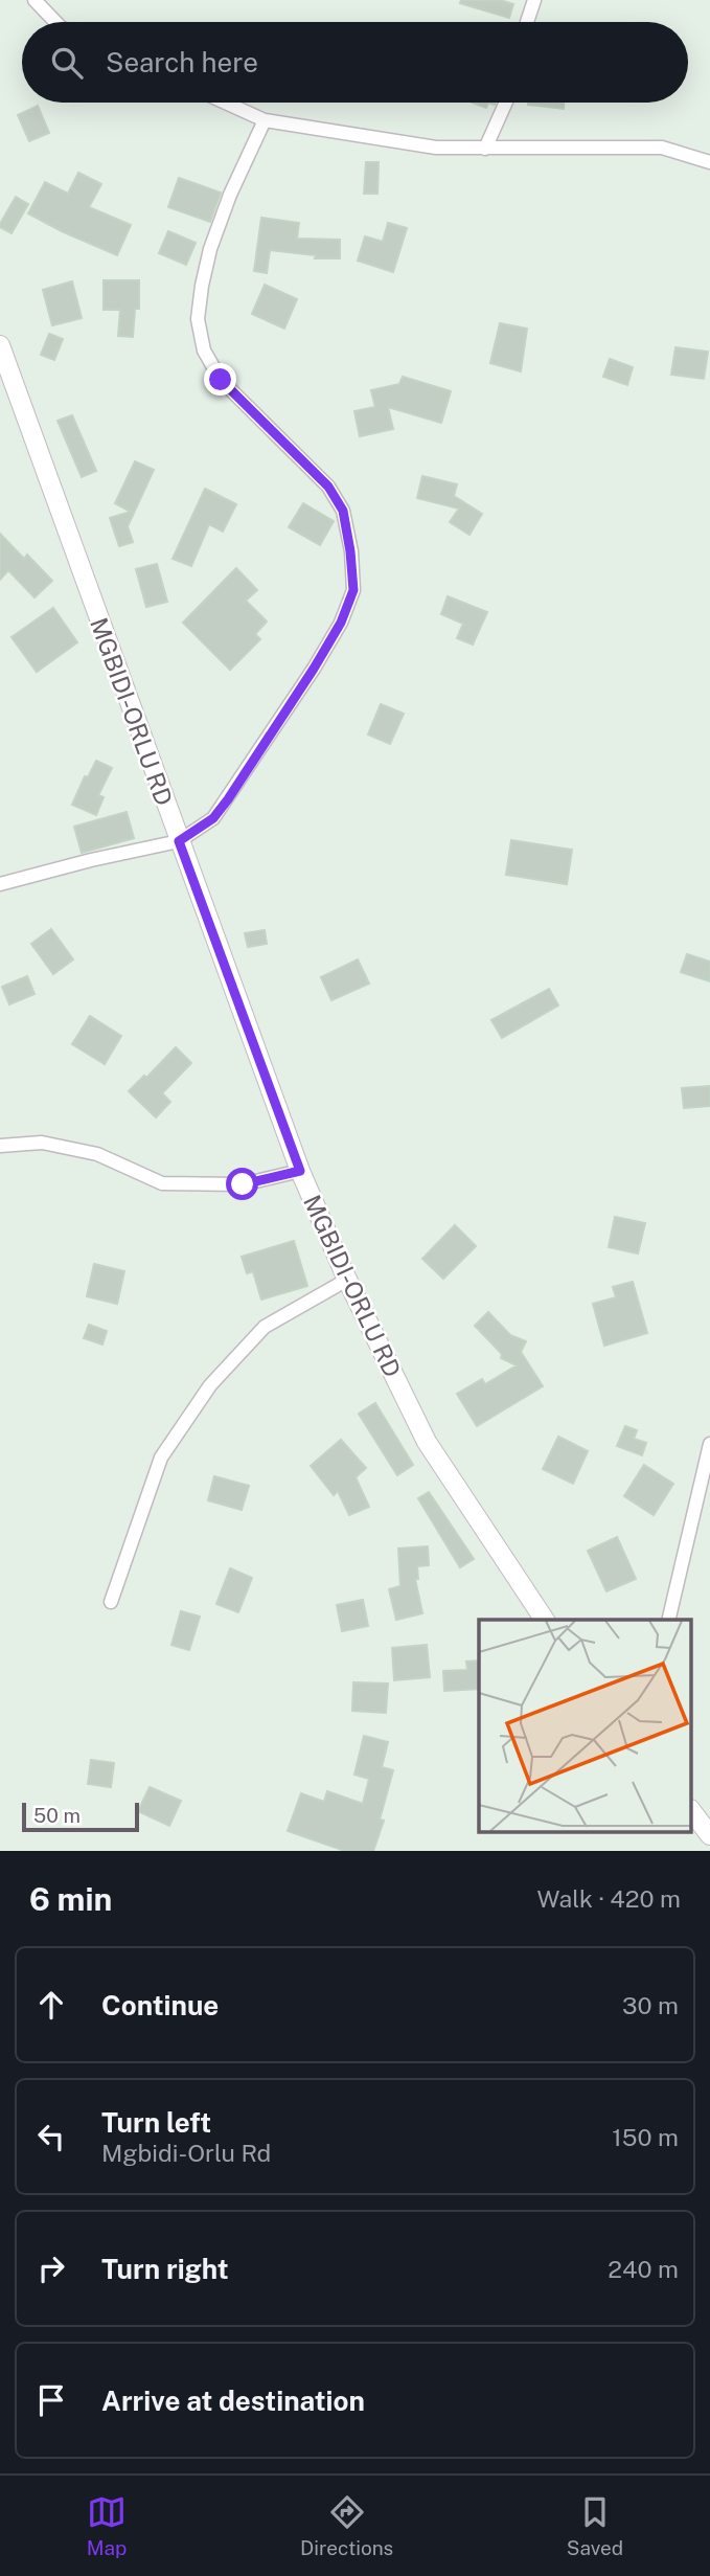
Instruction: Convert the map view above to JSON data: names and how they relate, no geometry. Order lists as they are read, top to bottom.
{
  "streets": {
    "main road": ["MGBIDI-ORLU RD"]
  },
  "scale_bar": "50 m",
  "page": {
    "search": "Search here",
    "scale": "50 m",
    "heading": ["6 min", "Walk · 420 m"],
    "list": [
      ["Continue", "30 m"],
      ["Turn left", "Mgbidi-Orlu Rd", "150 m"],
      ["Turn right", "240 m"],
      "Arrive at destination"
    ],
    "nav": ["Map", "Directions", "Saved"]
  }
}
